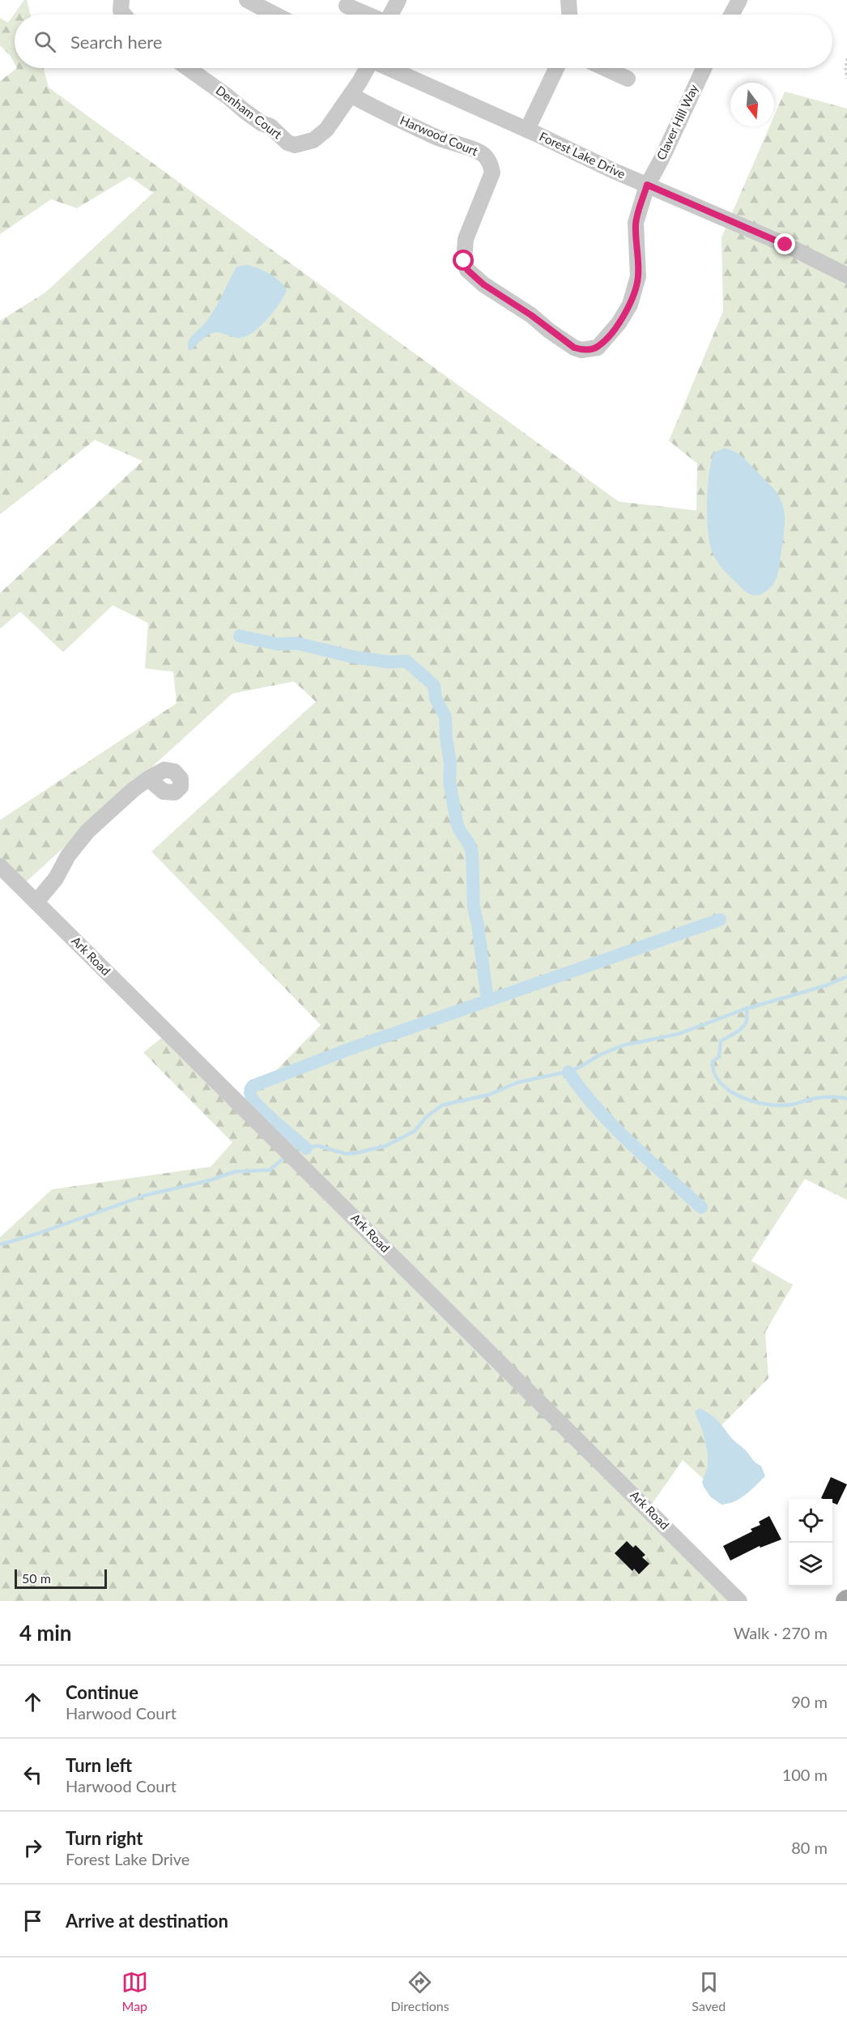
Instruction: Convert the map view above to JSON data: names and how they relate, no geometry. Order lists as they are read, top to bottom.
{
  "streets": {
    "street": [
      "Denham Court",
      "Claver Hill Way",
      "Harwood Court",
      "Forest Lake Drive",
      "Ark Road"
    ]
  },
  "crossings": [
    ["Denham Court", "Harwood Court"],
    ["Claver Hill Way", "Harwood Court"],
    ["Claver Hill Way", "Forest Lake Drive"],
    ["Harwood Court", "Forest Lake Drive"]
  ],
  "scale_bar": "50 m",
  "north": "bottom",
  "page": {
    "search": "Search here",
    "scale": "50 m",
    "heading": ["4 min", "Walk · 270 m"],
    "list": [
      ["Continue", "Harwood Court", "90 m"],
      ["Turn left", "Harwood Court", "100 m"],
      ["Turn right", "Forest Lake Drive", "80 m"],
      "Arrive at destination"
    ],
    "nav": ["Map", "Directions", "Saved"]
  }
}
